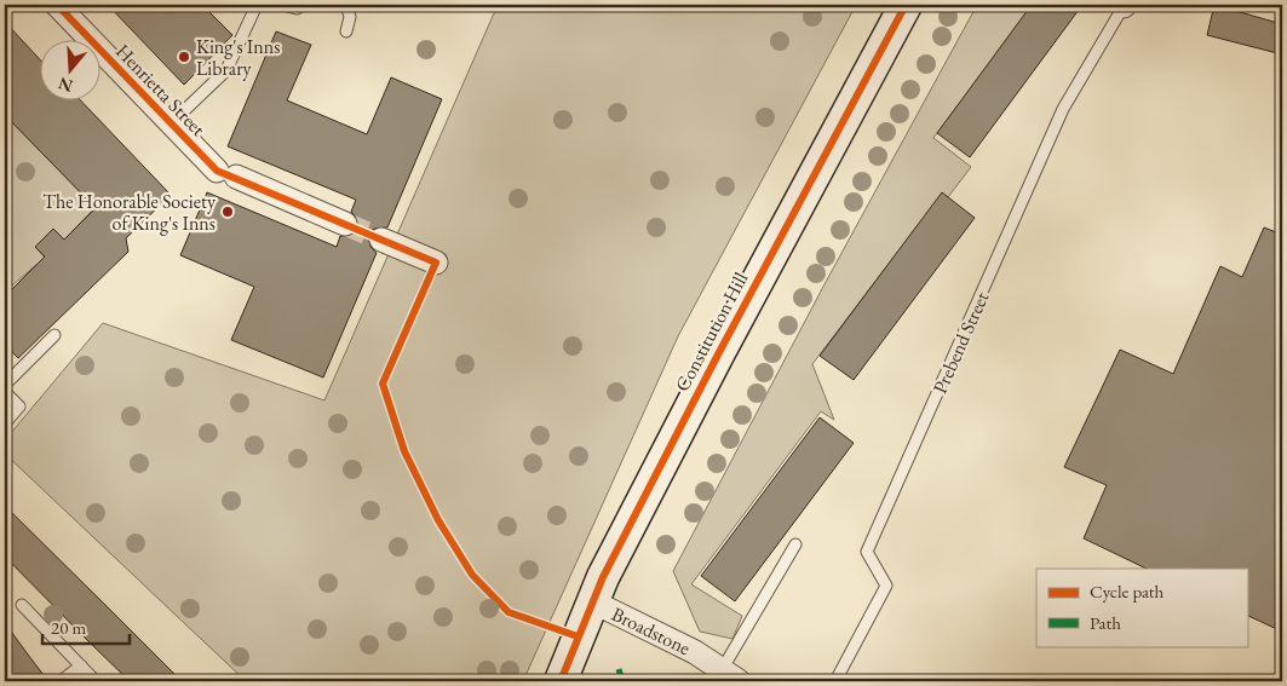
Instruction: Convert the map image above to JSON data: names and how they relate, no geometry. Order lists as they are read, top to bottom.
{
  "streets": {
    "main road": ["Constitution Hill"],
    "street": ["Henrietta Street", "Broadstone"],
    "lane": ["Prebend Street"]
  },
  "crossings": [
    ["Constitution Hill", "Broadstone"]
  ],
  "places": ["King's Inns Library", "The Honorable Society of King's Inns"],
  "legend": ["Cycle path", "Path"],
  "scale_bar": "20 m",
  "north": "bottom"
}
